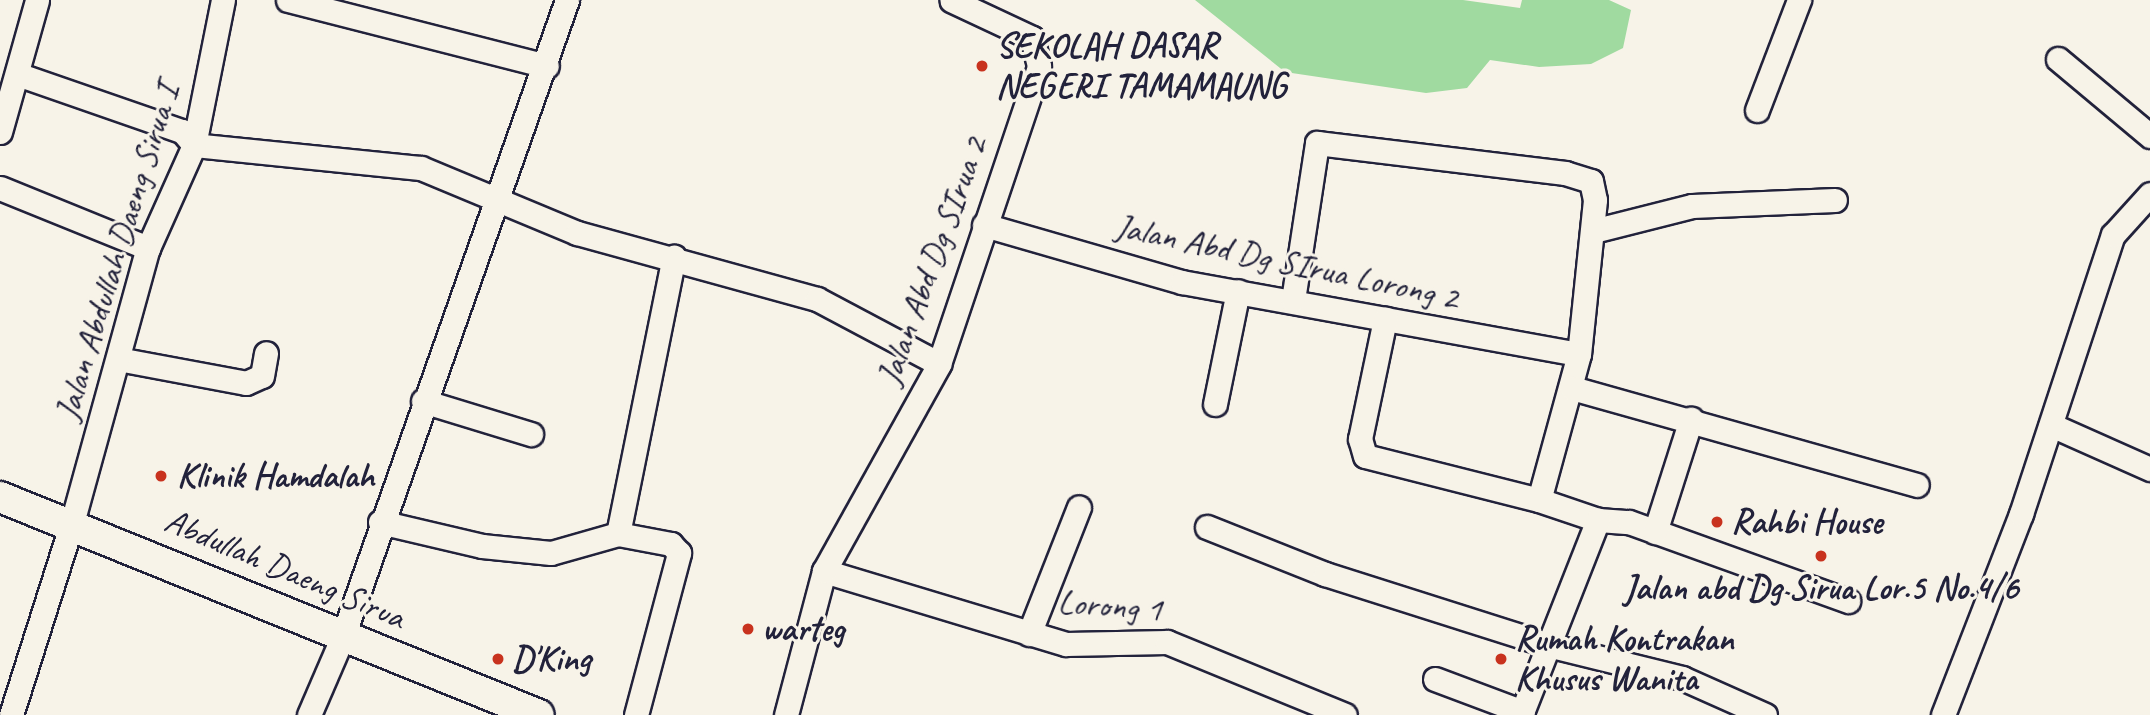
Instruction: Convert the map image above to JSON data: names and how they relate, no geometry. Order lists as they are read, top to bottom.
{
  "streets": {
    "main road": ["Abdullah Daeng Sirua"],
    "street": [
      "Jalan Abdullah Daeng Sirua I",
      "Jalan Abd Dg SIrua 2",
      "Jalan Abd Dg SIrua Lorong 2",
      "Lorong 1"
    ]
  },
  "crossings": [
    ["Jalan Abdullah Daeng Sirua I", "Abdullah Daeng Sirua"],
    ["Jalan Abd Dg SIrua 2", "Jalan Abd Dg SIrua Lorong 2"],
    ["Jalan Abd Dg SIrua 2", "Lorong 1"]
  ],
  "places": [
    "SEKOLAH DASAR NEGERI TAMAMAUNG",
    "Klinik Hamdalah",
    "Rahbi House",
    "Jalan abd Dg Sirua Lor.5 No.4/6",
    "warteg",
    "D'King",
    "Rumah Kontrakan Khusus Wanita"
  ]
}
